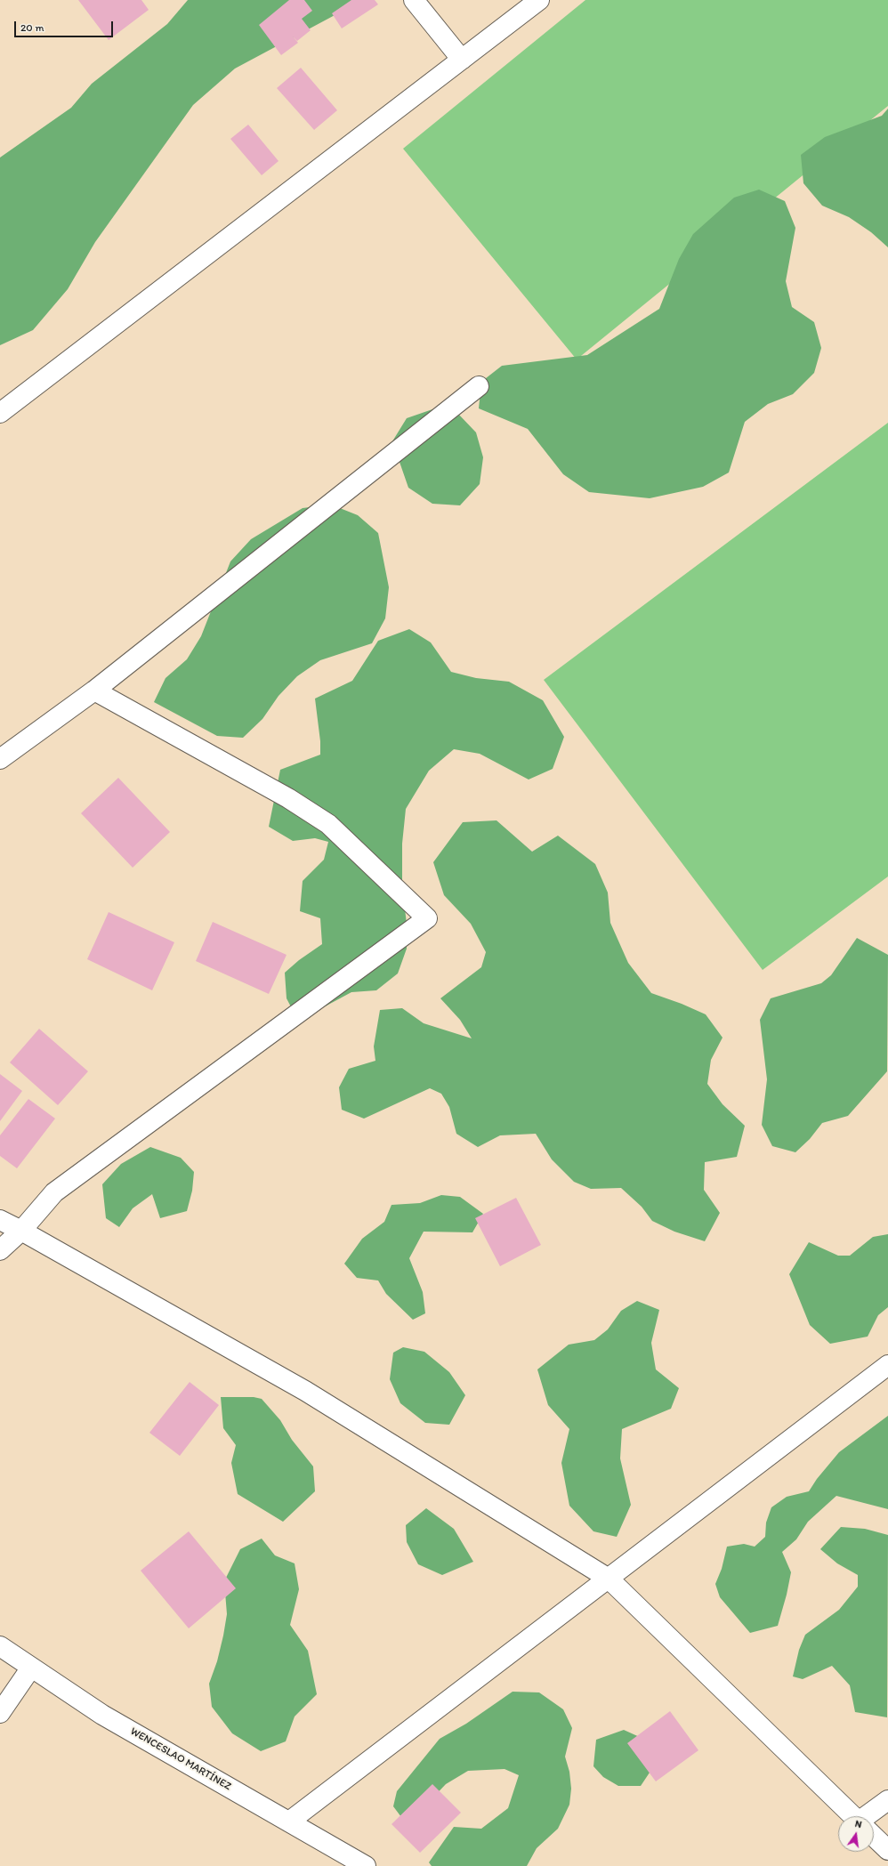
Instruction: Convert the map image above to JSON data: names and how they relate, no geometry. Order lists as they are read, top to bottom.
{
  "streets": {
    "street": ["WENCESLAO MARTÍNEZ"]
  },
  "scale_bar": "20 m",
  "north": "top"
}
